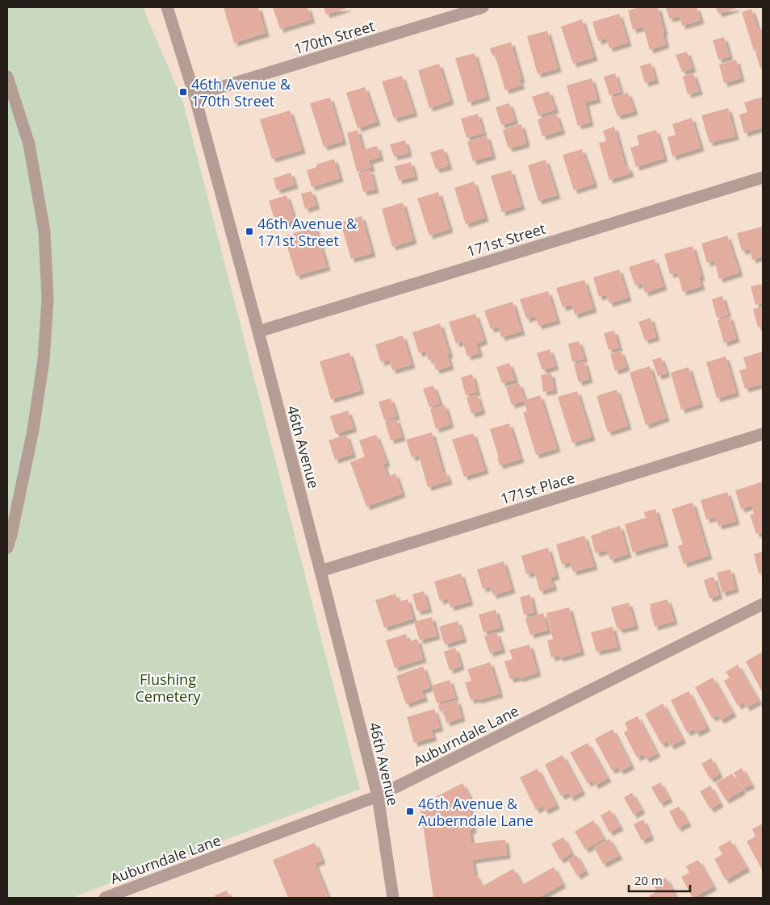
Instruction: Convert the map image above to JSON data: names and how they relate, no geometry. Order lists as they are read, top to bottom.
{
  "streets": {
    "street": [
      "170th Street",
      "171st Street",
      "46th Avenue",
      "171st Place",
      "Auburndale Lane"
    ]
  },
  "crossings": [
    ["170th Street", "46th Avenue"],
    ["171st Street", "46th Avenue"],
    ["46th Avenue", "171st Place"],
    ["46th Avenue", "Auburndale Lane"]
  ],
  "parks": ["Flushing Cemetery"],
  "places": {
    "transit": ["46th Avenue & 170th Street", "46th Avenue & 171st Street", "46th Avenue & Auberndale Lane"]
  },
  "scale_bar": "20 m"
}
